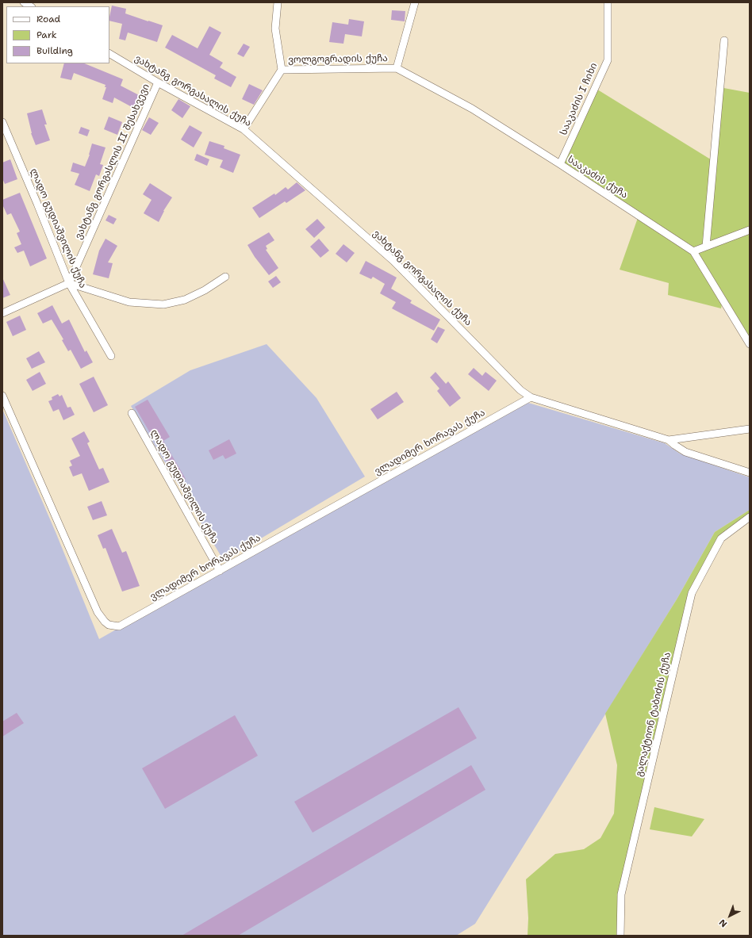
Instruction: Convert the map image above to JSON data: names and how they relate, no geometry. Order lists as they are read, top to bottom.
{
  "streets": {
    "street": [
      "ვოლგოგრადის ქუჩა",
      "ვახტანგ გორგასალის ქუჩა",
      "სააკაძის I ჩიხი",
      "ვახტანგ გორგასლის II შესახვევი",
      "სააკაძის ქუჩა",
      "ლადო გუდიაშვილის ქუჩა",
      "ვლადიმერ ხორავას ქუჩა",
      "გალაქტიონ ტაბიძის ქუჩა"
    ]
  },
  "crossings": [
    ["ვოლგოგრადის ქუჩა", "ვახტანგ გორგასალის ქუჩა"],
    ["ვოლგოგრადის ქუჩა", "სააკაძის ქუჩა"],
    ["ვახტანგ გორგასალის ქუჩა", "ვახტანგ გორგასლის II შესახვევი"],
    ["ვახტანგ გორგასალის ქუჩა", "ვლადიმერ ხორავას ქუჩა"],
    ["სააკაძის I ჩიხი", "სააკაძის ქუჩა"],
    ["ვახტანგ გორგასლის II შესახვევი", "ლადო გუდიაშვილის ქუჩა"],
    ["ლადო გუდიაშვილის ქუჩა", "ვლადიმერ ხორავას ქუჩა"]
  ],
  "legend": ["Road", "Park", "Building"],
  "north": "bottom left"
}
